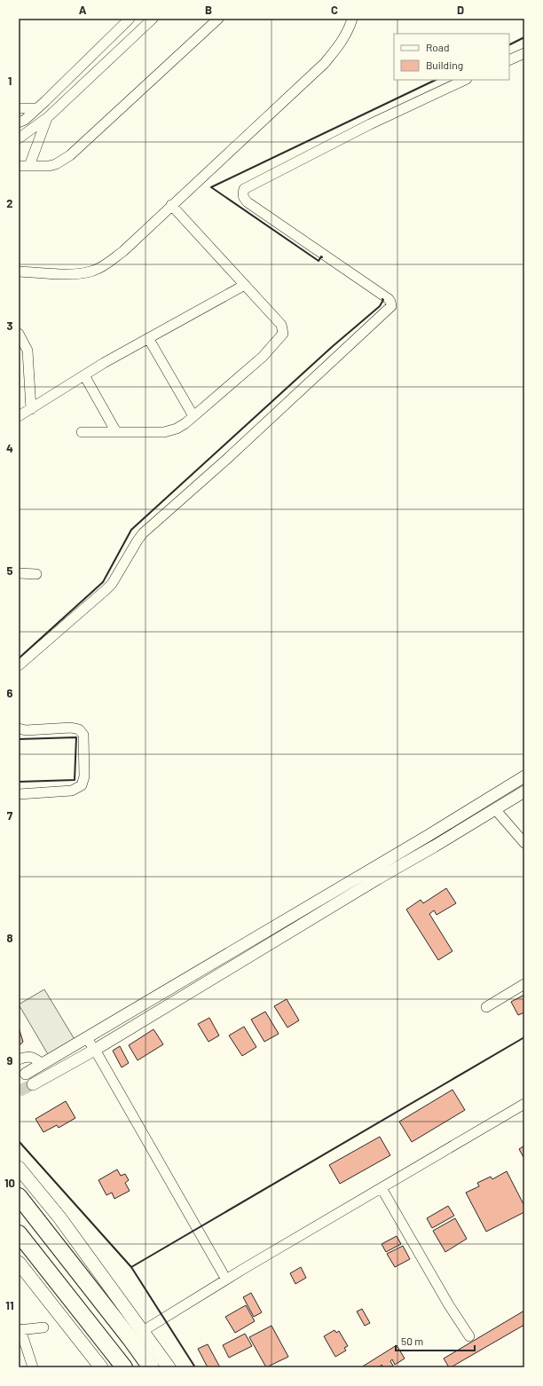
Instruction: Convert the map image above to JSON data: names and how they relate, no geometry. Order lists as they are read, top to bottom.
{
  "legend": ["Road", "Building"],
  "scale_bar": "50 m",
  "grid": {
    "columns": [
      "A",
      "B",
      "C",
      "D"
    ],
    "rows": [
      "1",
      "2",
      "3",
      "4",
      "5",
      "6",
      "7",
      "8",
      "9",
      "10",
      "11"
    ]
  }
}
